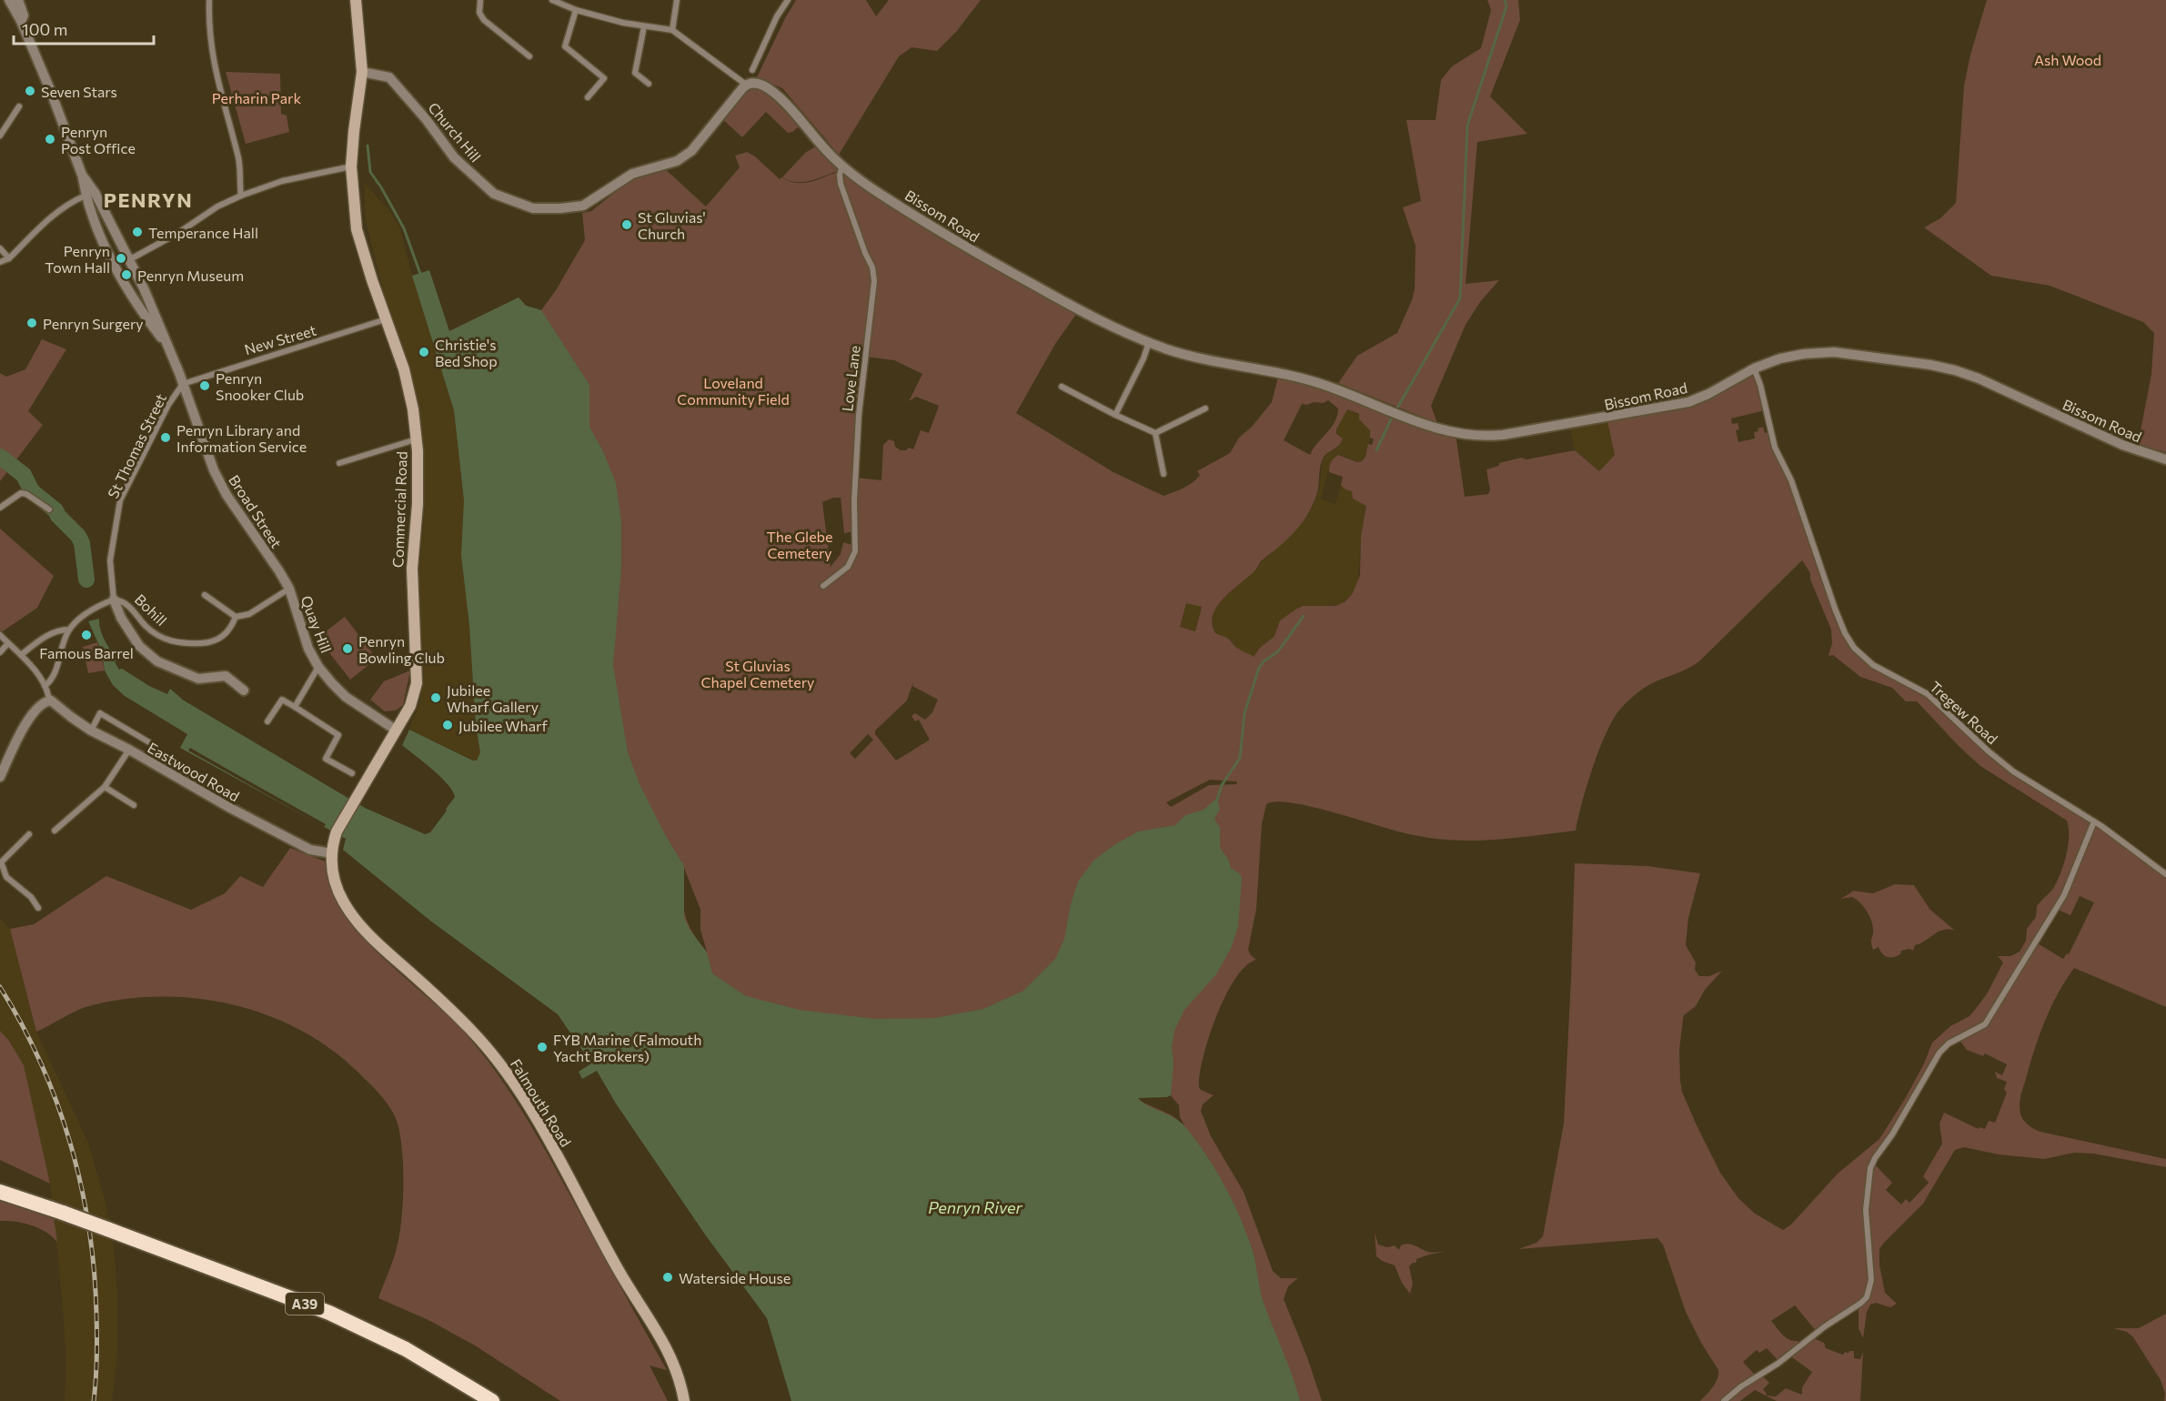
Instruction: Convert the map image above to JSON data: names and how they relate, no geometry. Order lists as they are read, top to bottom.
{
  "streets": {
    "highway": ["A39"],
    "main road": ["Commercial Road", "Falmouth Road"],
    "street": [
      "Church Hill",
      "Bissom Road",
      "New Street",
      "Love Lane",
      "St Thomas Street",
      "Broad Street",
      "Bohill",
      "Quay Hill",
      "Tregew Road",
      "Eastwood Road"
    ]
  },
  "crossings": [
    ["Church Hill", "Bissom Road"],
    ["Church Hill", "Commercial Road"],
    ["Bissom Road", "Love Lane"],
    ["Bissom Road", "Tregew Road"],
    ["New Street", "St Thomas Street"],
    ["New Street", "Commercial Road"],
    ["New Street", "Broad Street"],
    ["St Thomas Street", "Broad Street"],
    ["St Thomas Street", "Bohill"],
    ["Commercial Road", "Quay Hill"],
    ["Commercial Road", "Eastwood Road"],
    ["Commercial Road", "Falmouth Road"],
    ["Broad Street", "Quay Hill"],
    ["Eastwood Road", "Falmouth Road"]
  ],
  "districts": ["PENRYN"],
  "water": ["Penryn River"],
  "parks": [
    "Ash Wood",
    "Perharin Park",
    "Loveland Community Field",
    "The Glebe Cemetery",
    "St Gluvias Chapel Cemetery"
  ],
  "places": [
    "Seven Stars",
    "Penryn Post Office",
    "St Gluvias' Church",
    "Temperance Hall",
    "Penryn Town Hall",
    "Penryn Museum",
    "Penryn Surgery",
    "Christie's Bed Shop",
    "Penryn Snooker Club",
    "Penryn Library and Information Service",
    "Famous Barrel",
    "Penryn Bowling Club",
    "Jubilee Wharf Gallery",
    "Jubilee Wharf",
    "FYB Marine (Falmouth Yacht Brokers)",
    "Waterside House"
  ],
  "scale_bar": "100 m"
}
